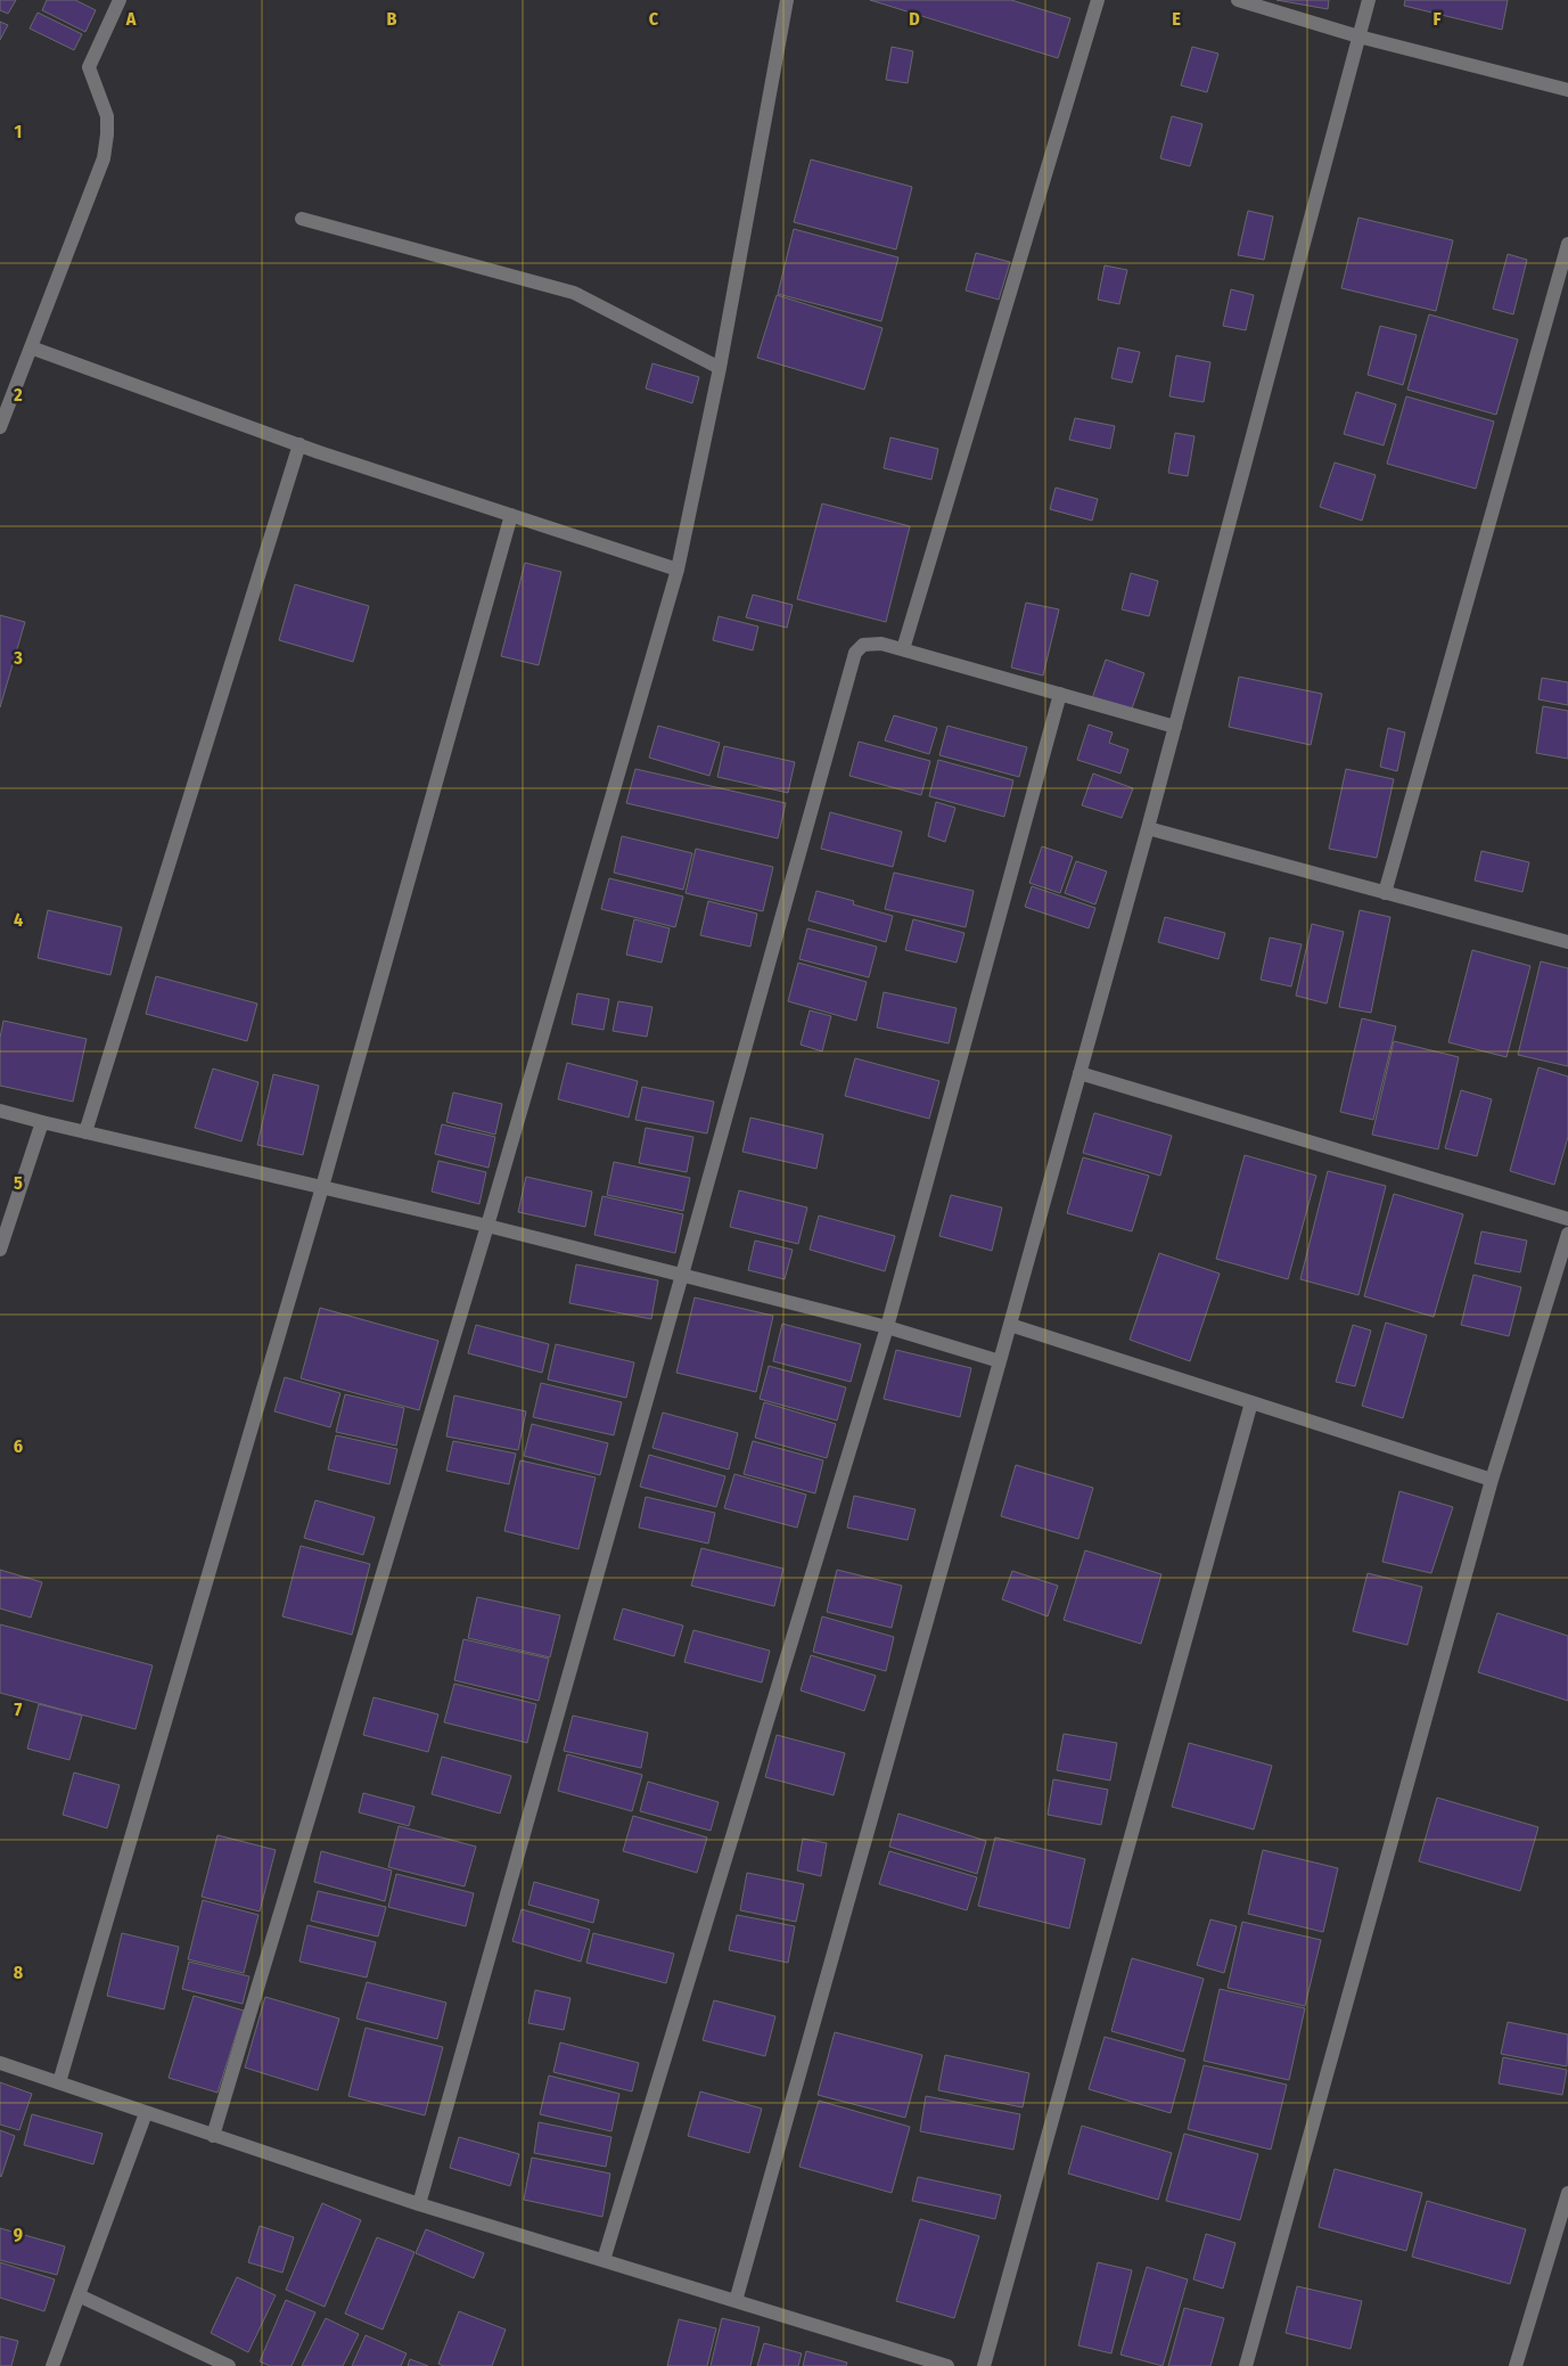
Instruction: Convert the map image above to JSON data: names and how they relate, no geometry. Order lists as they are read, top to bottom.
{
  "grid": {
    "columns": [
      "A",
      "B",
      "C",
      "D",
      "E",
      "F"
    ],
    "rows": [
      "1",
      "2",
      "3",
      "4",
      "5",
      "6",
      "7",
      "8",
      "9"
    ]
  }
}
